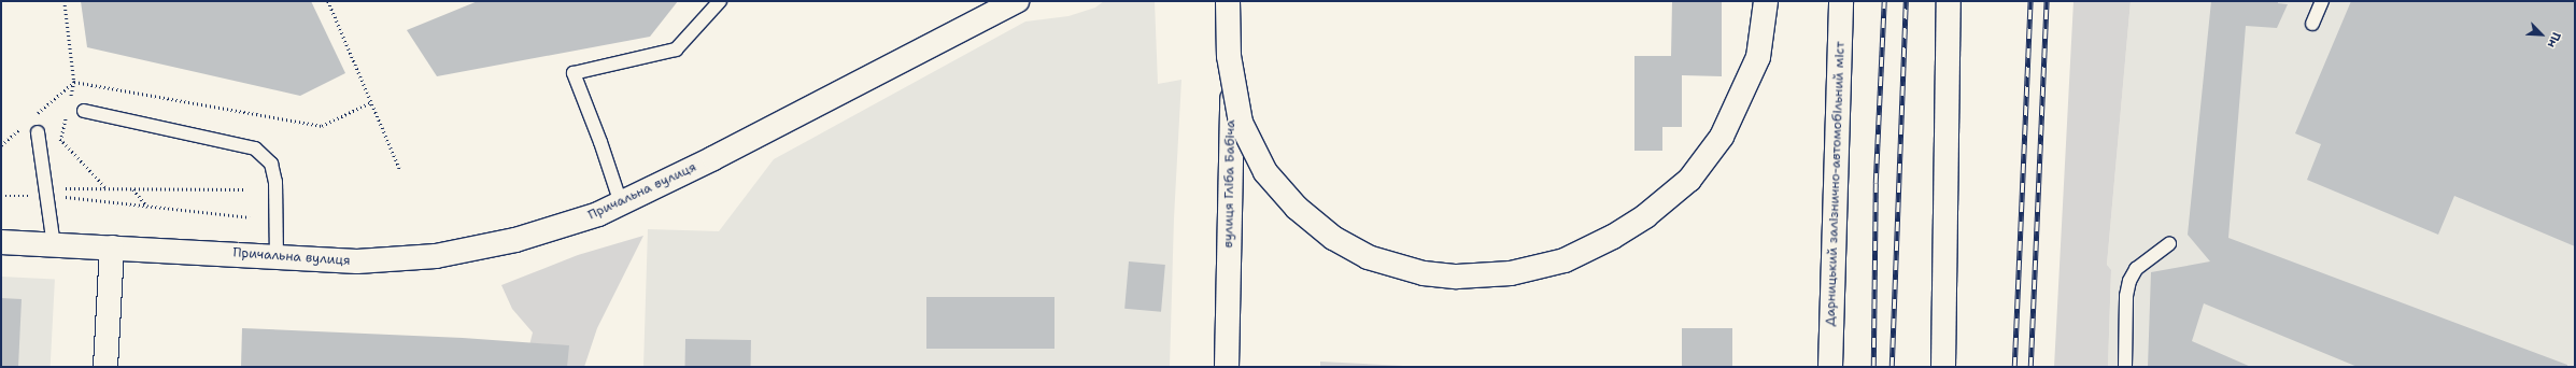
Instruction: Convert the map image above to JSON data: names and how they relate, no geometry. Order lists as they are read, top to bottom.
{
  "streets": {
    "main road": ["вулиця Гліба Бабіча", "Дарницький залізнично-автомобільний міст", "Причальна вулиця"]
  },
  "north": "bottom right"
}
